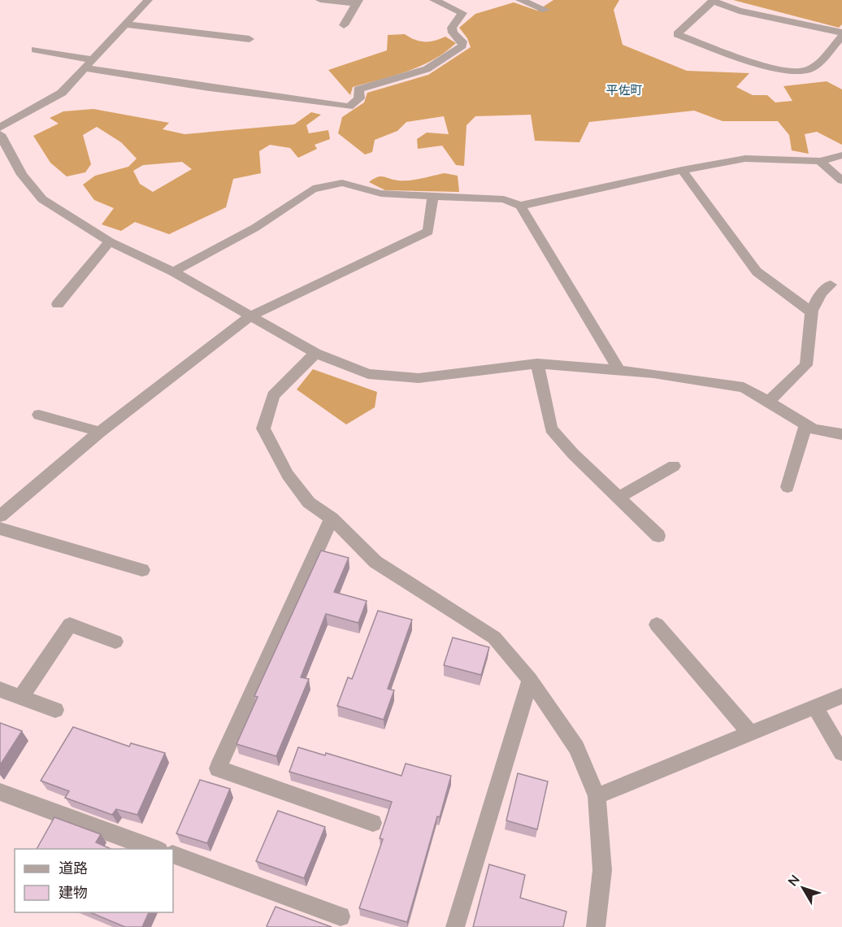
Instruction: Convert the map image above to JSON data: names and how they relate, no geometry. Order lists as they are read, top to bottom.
{
  "districts": ["平佐町"],
  "legend": ["道路", "建物"],
  "north": "top left"
}
